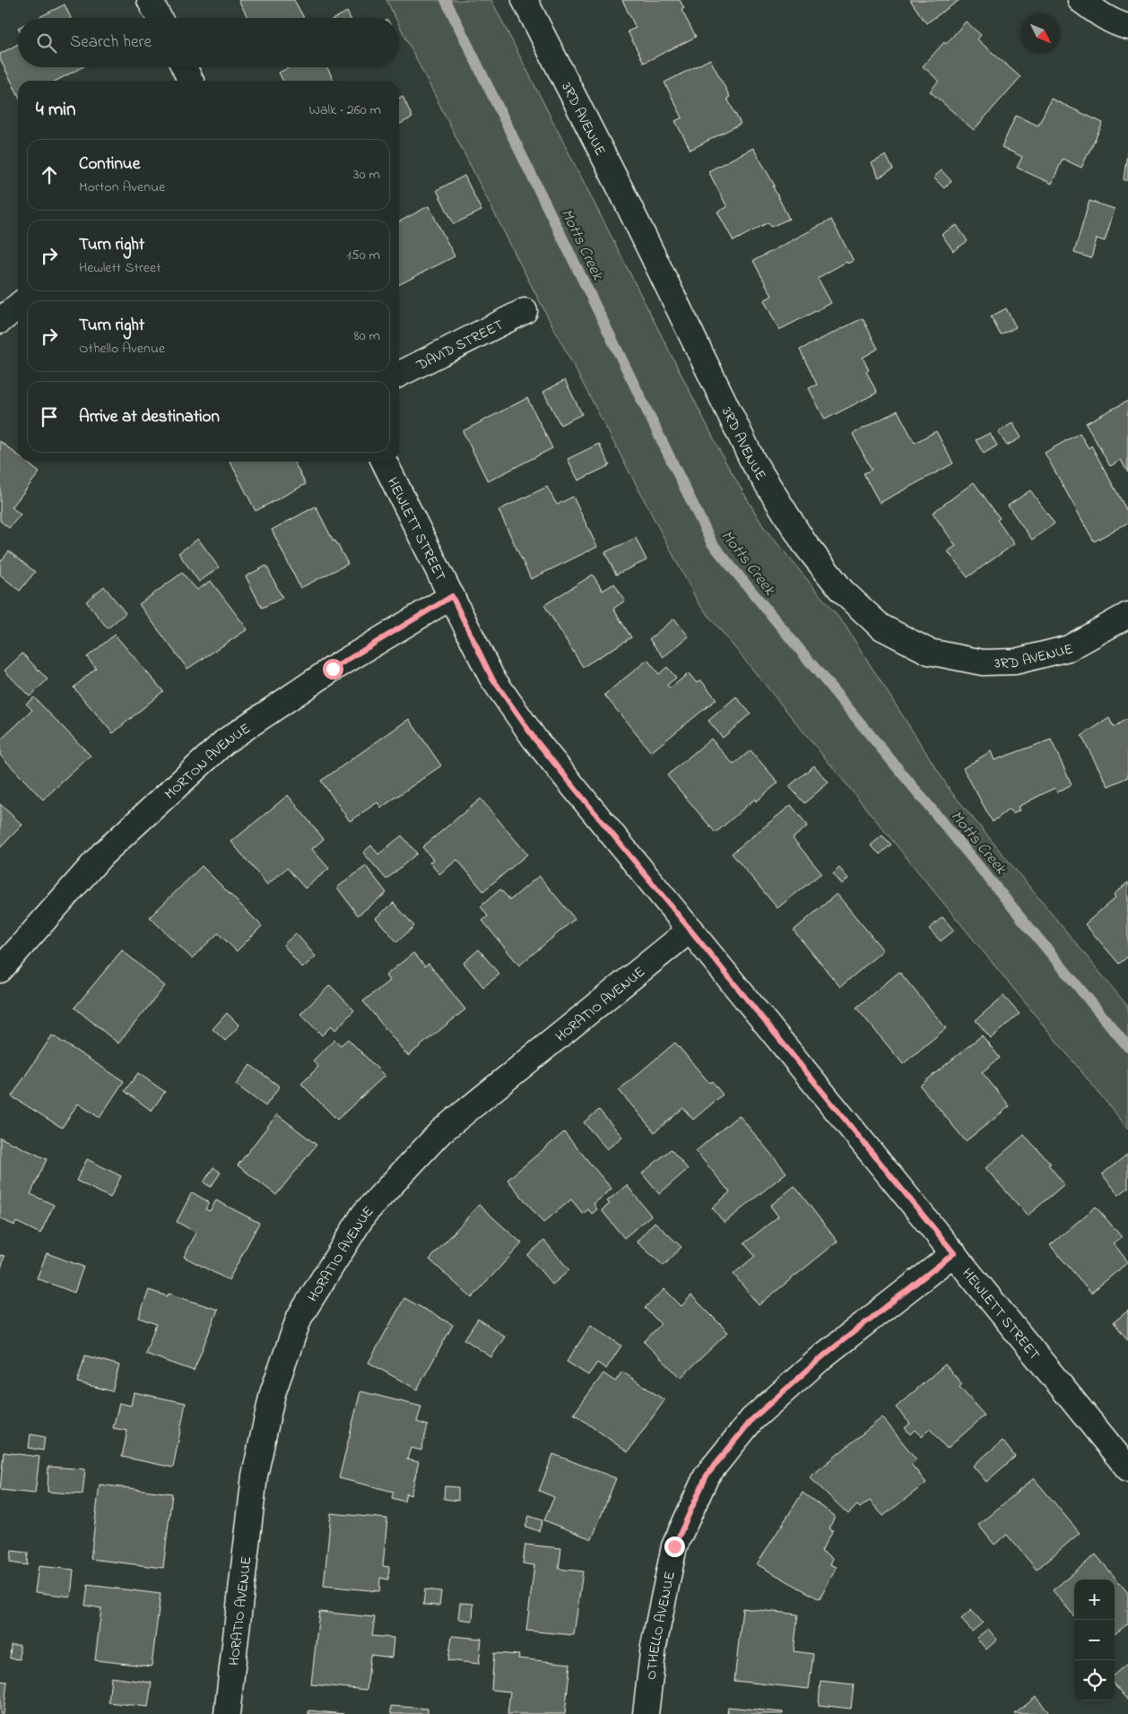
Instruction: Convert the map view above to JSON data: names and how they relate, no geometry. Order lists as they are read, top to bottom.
{
  "streets": {
    "street": [
      "3RD AVENUE",
      "DAVID STREET",
      "HEWLETT STREET",
      "MORTON AVENUE",
      "HORATIO AVENUE",
      "OTHELLO AVENUE"
    ]
  },
  "crossings": [
    ["HEWLETT STREET", "MORTON AVENUE"],
    ["HEWLETT STREET", "HORATIO AVENUE"],
    ["HEWLETT STREET", "OTHELLO AVENUE"]
  ],
  "water": ["Motts Creek"],
  "north": "bottom right",
  "page": {
    "search": "Search here",
    "heading": ["4 min", "Walk · 260 m"],
    "list": [
      ["Continue", "Morton Avenue", "30 m"],
      ["Turn right", "Hewlett Street", "150 m"],
      ["Turn right", "Othello Avenue", "80 m"],
      "Arrive at destination"
    ],
    "map_buttons": ["+", "−"]
  }
}
